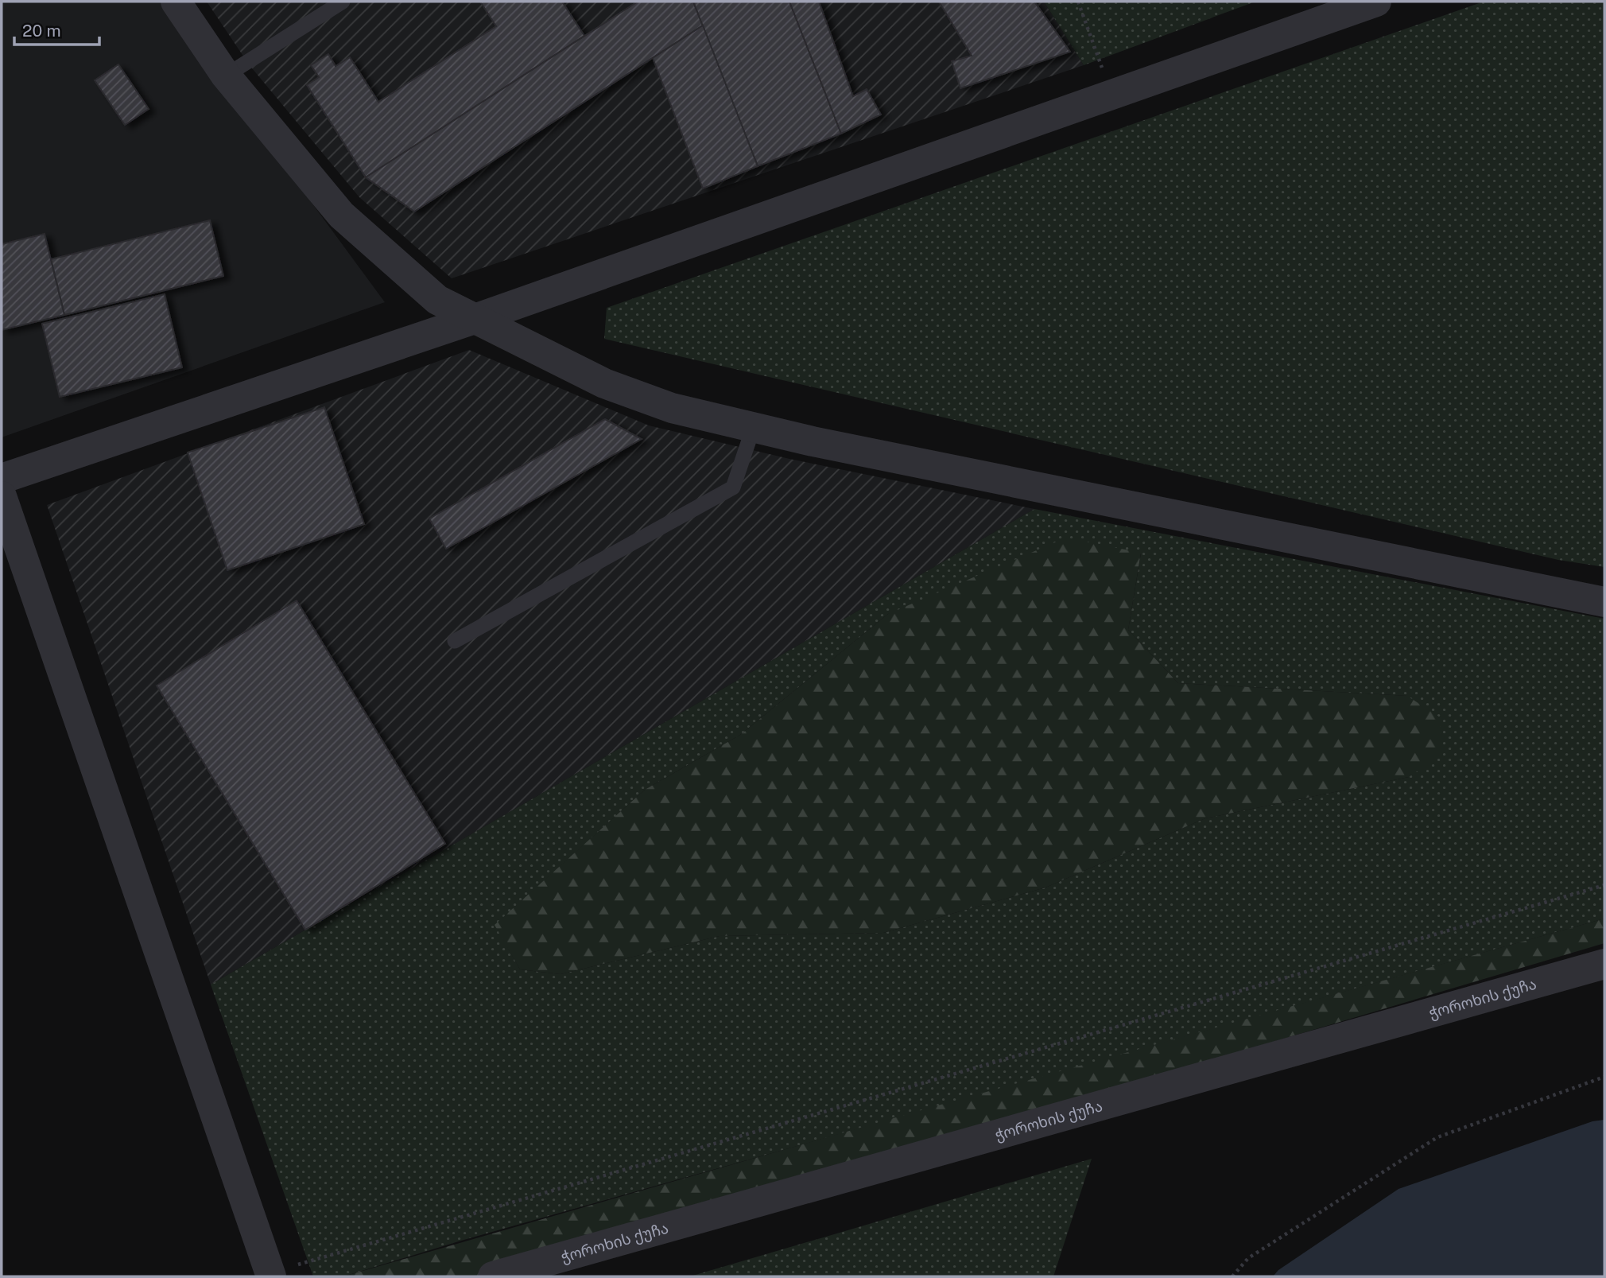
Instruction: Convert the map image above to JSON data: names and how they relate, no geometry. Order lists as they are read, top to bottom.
{
  "streets": {
    "street": ["ჭოროხის ქუჩა"]
  },
  "scale_bar": "20 m"
}
